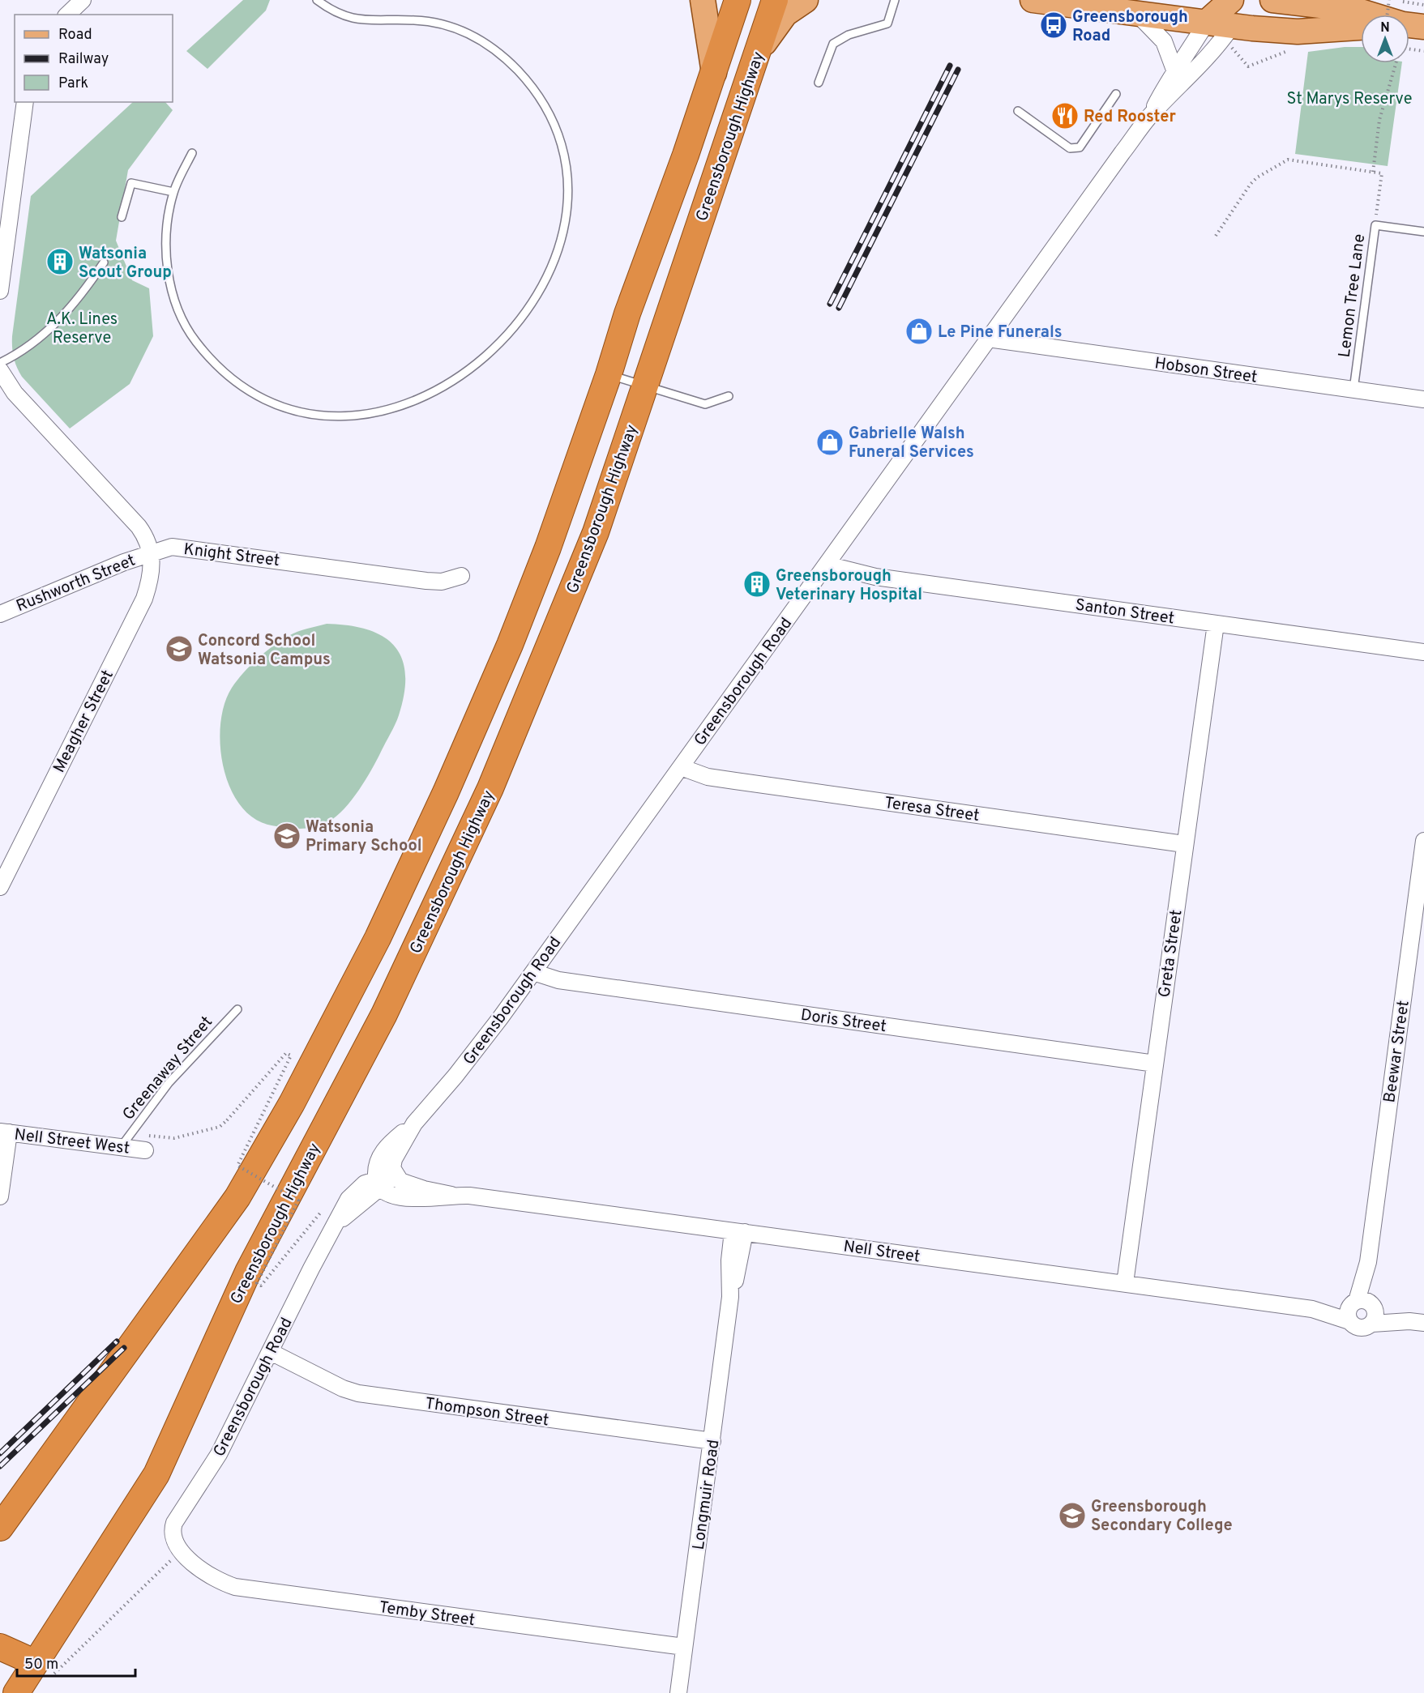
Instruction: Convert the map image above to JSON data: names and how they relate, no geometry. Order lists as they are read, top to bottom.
{
  "streets": {
    "highway": ["Greensborough Highway"],
    "main road": ["Greensborough Road"],
    "street": [
      "Hobson Street",
      "Knight Street",
      "Rushworth Street",
      "Santon Street",
      "Meagher Street",
      "Teresa Street",
      "Greta Street",
      "Doris Street",
      "Beewar Street",
      "Nell Street West",
      "Nell Street",
      "Thompson Street",
      "Longmuir Road",
      "Temby Street"
    ],
    "lane": ["Lemon Tree Lane", "Greenaway Street"]
  },
  "crossings": [
    ["Lemon Tree Lane", "Hobson Street"],
    ["Hobson Street", "Greensborough Road"],
    ["Knight Street", "Rushworth Street"],
    ["Knight Street", "Meagher Street"],
    ["Rushworth Street", "Meagher Street"],
    ["Santon Street", "Greensborough Road"],
    ["Santon Street", "Greta Street"],
    ["Greensborough Road", "Teresa Street"],
    ["Greensborough Road", "Doris Street"],
    ["Greensborough Road", "Nell Street"],
    ["Greensborough Road", "Thompson Street"],
    ["Greensborough Road", "Temby Street"],
    ["Teresa Street", "Greta Street"],
    ["Greta Street", "Doris Street"],
    ["Greta Street", "Nell Street"],
    ["Beewar Street", "Nell Street"],
    ["Greenaway Street", "Nell Street West"],
    ["Nell Street", "Longmuir Road"],
    ["Thompson Street", "Longmuir Road"],
    ["Longmuir Road", "Temby Street"]
  ],
  "parks": ["St Marys Reserve", "A.K. Lines Reserve"],
  "places": {
    "bus stop": ["Greensborough Road"],
    "restaurant": ["Red Rooster"],
    "building": ["Watsonia Scout Group", "Greensborough Veterinary Hospital"],
    "shop": ["Le Pine Funerals", "Gabrielle Walsh Funeral Services"],
    "school or university": ["Concord School Watsonia Campus", "Watsonia Primary School", "Greensborough Secondary College"]
  },
  "legend": ["Road", "Railway", "Park"],
  "scale_bar": "50 m",
  "north": "top"
}
